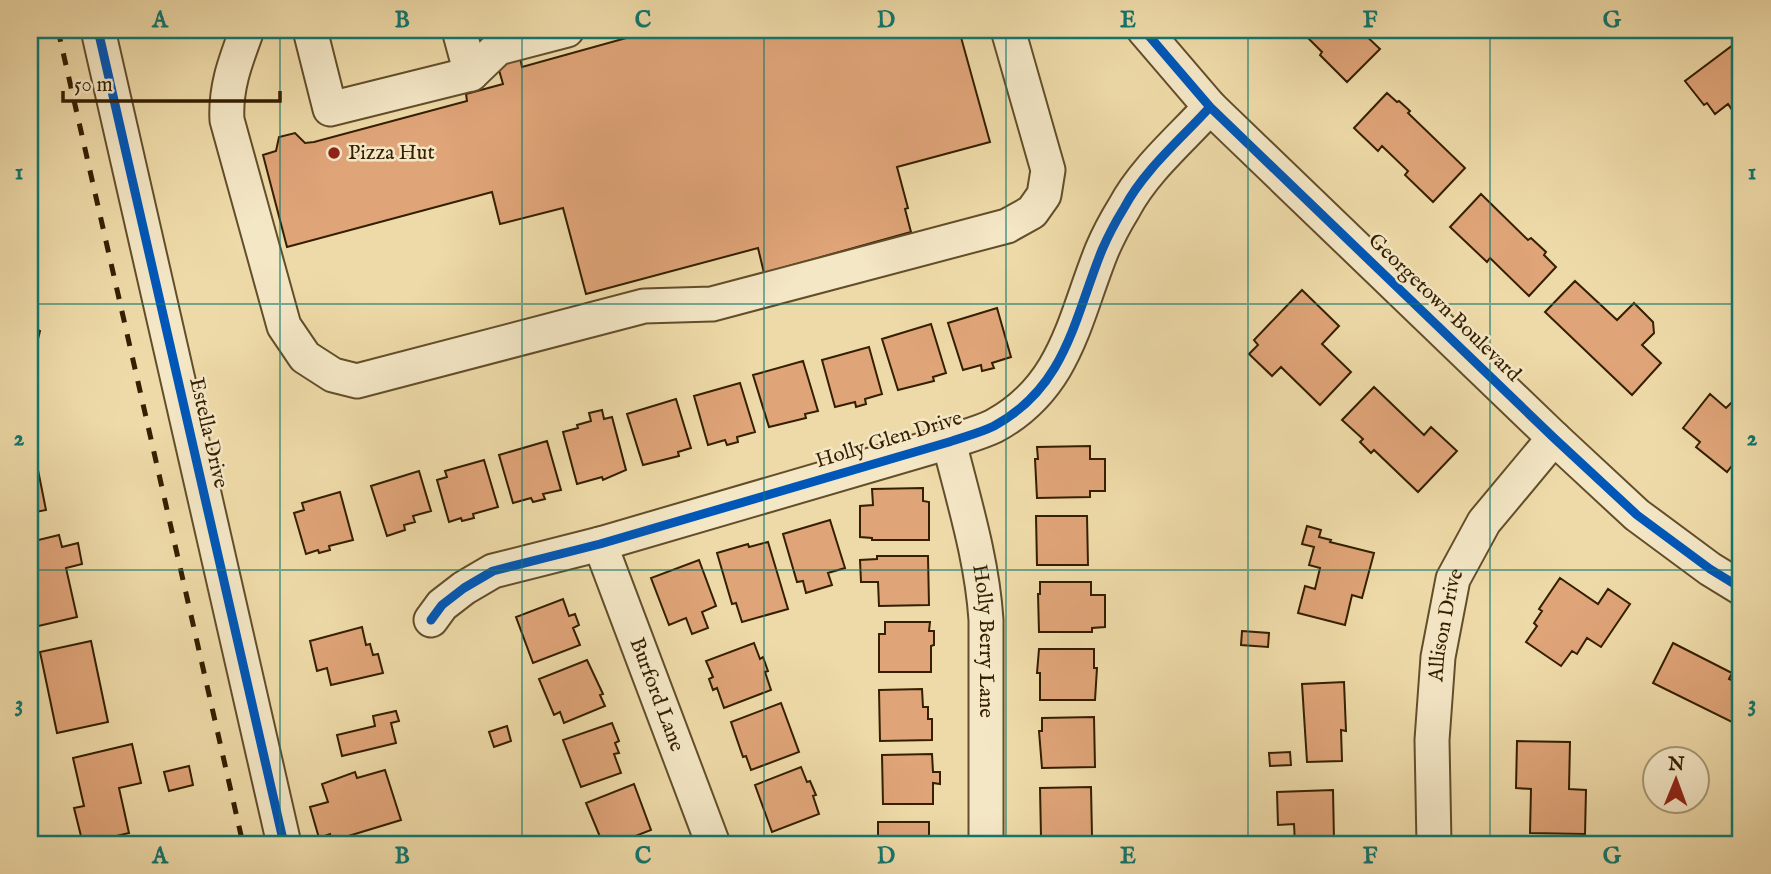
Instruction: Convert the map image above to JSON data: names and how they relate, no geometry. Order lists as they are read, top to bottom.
{
  "streets": {
    "street": [
      "Georgetown Boulevard",
      "Estella Drive",
      "Holly Glen Drive",
      "Allison Drive",
      "Holly Berry Lane",
      "Burford Lane"
    ]
  },
  "crossings": [
    ["Georgetown Boulevard", "Holly Glen Drive"],
    ["Georgetown Boulevard", "Allison Drive"],
    ["Holly Glen Drive", "Holly Berry Lane"],
    ["Holly Glen Drive", "Burford Lane"]
  ],
  "places": ["Pizza Hut"],
  "scale_bar": "50 m",
  "north": "top",
  "grid": {
    "columns": [
      "A",
      "B",
      "C",
      "D",
      "E",
      "F",
      "G"
    ],
    "rows": ["1", "2", "3"]
  }
}
